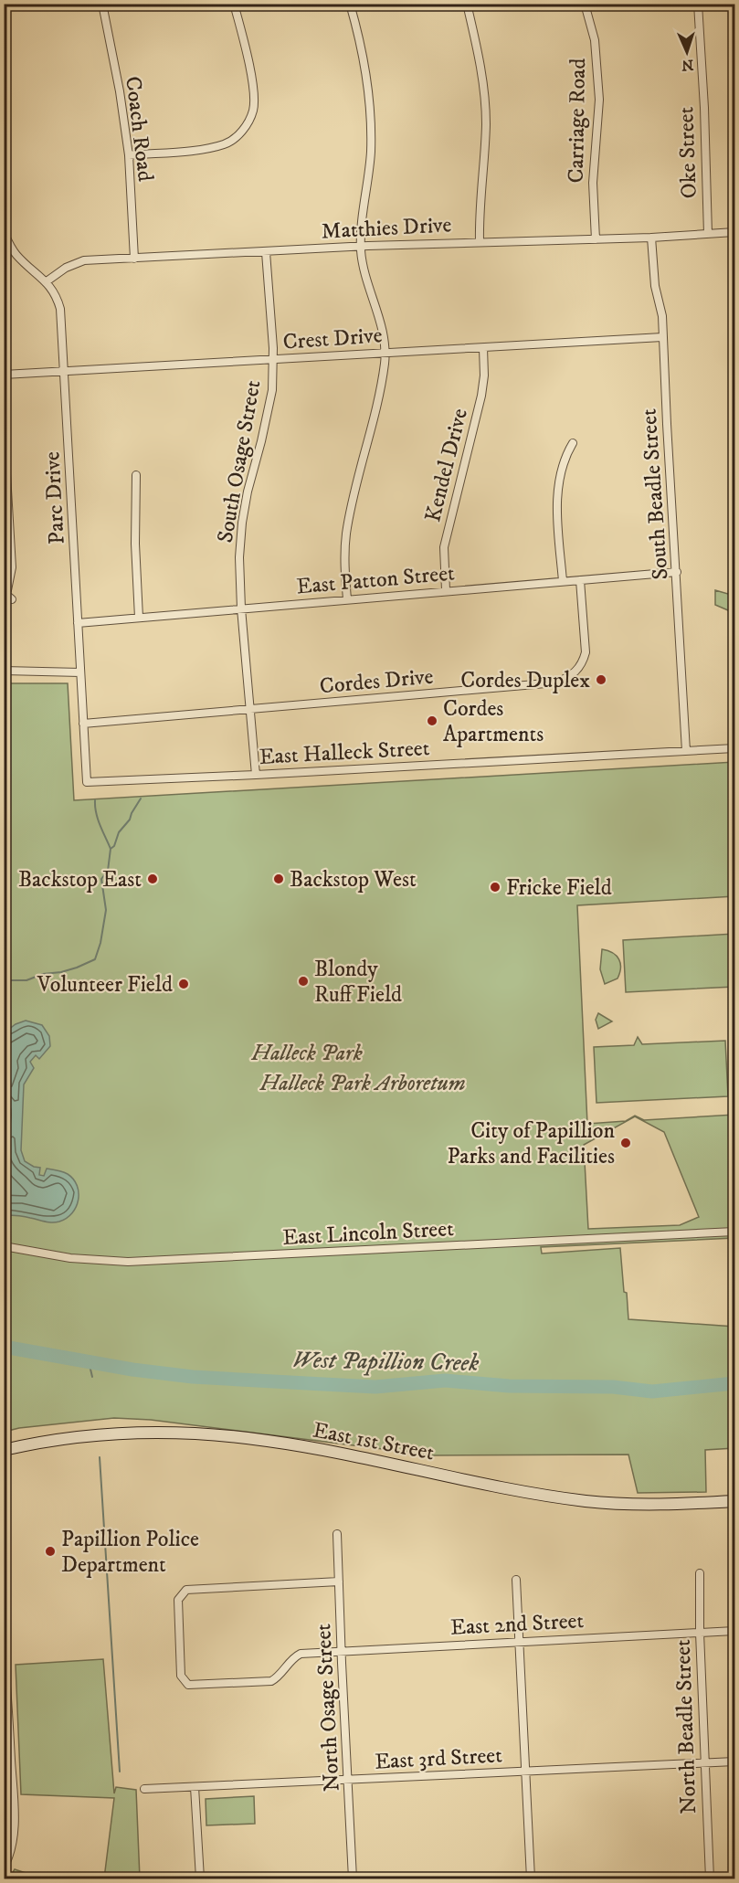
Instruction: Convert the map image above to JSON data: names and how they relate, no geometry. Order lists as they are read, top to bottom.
{
  "streets": {
    "main road": ["East 1st Street"],
    "street": [
      "Carriage Road",
      "Coach Road",
      "Oke Street",
      "Matthies Drive",
      "Crest Drive",
      "South Osage Street",
      "Kendel Drive",
      "South Beadle Street",
      "Parc Drive",
      "East Patton Street",
      "Cordes Drive",
      "East Halleck Street",
      "East Lincoln Street",
      "East 2nd Street",
      "North Osage Street",
      "North Beadle Street",
      "East 3rd Street"
    ]
  },
  "crossings": [
    ["Carriage Road", "Matthies Drive"],
    ["Coach Road", "Matthies Drive"],
    ["Oke Street", "Matthies Drive"],
    ["Matthies Drive", "South Osage Street"],
    ["Matthies Drive", "South Beadle Street"],
    ["Matthies Drive", "Parc Drive"],
    ["Crest Drive", "South Osage Street"],
    ["Crest Drive", "Kendel Drive"],
    ["Crest Drive", "South Beadle Street"],
    ["Crest Drive", "Parc Drive"],
    ["South Osage Street", "East Patton Street"],
    ["South Osage Street", "Cordes Drive"],
    ["South Osage Street", "East Halleck Street"],
    ["Kendel Drive", "East Patton Street"],
    ["South Beadle Street", "East Patton Street"],
    ["South Beadle Street", "East Halleck Street"],
    ["Parc Drive", "East Patton Street"],
    ["Parc Drive", "Cordes Drive"],
    ["Parc Drive", "East Halleck Street"],
    ["East Patton Street", "Cordes Drive"],
    ["East 2nd Street", "North Osage Street"],
    ["East 2nd Street", "North Beadle Street"],
    ["North Osage Street", "East 3rd Street"],
    ["North Beadle Street", "East 3rd Street"]
  ],
  "water": ["West Papillion Creek"],
  "parks": ["Halleck Park", "Halleck Park Arboretum"],
  "places": [
    "Cordes Duplex",
    "Cordes Apartments",
    "Backstop East",
    "Backstop West",
    "Fricke Field",
    "Blondy Ruff Field",
    "Volunteer Field",
    "City of Papillion Parks and Facilities",
    "Papillion Police Department"
  ],
  "north": "bottom"
}
